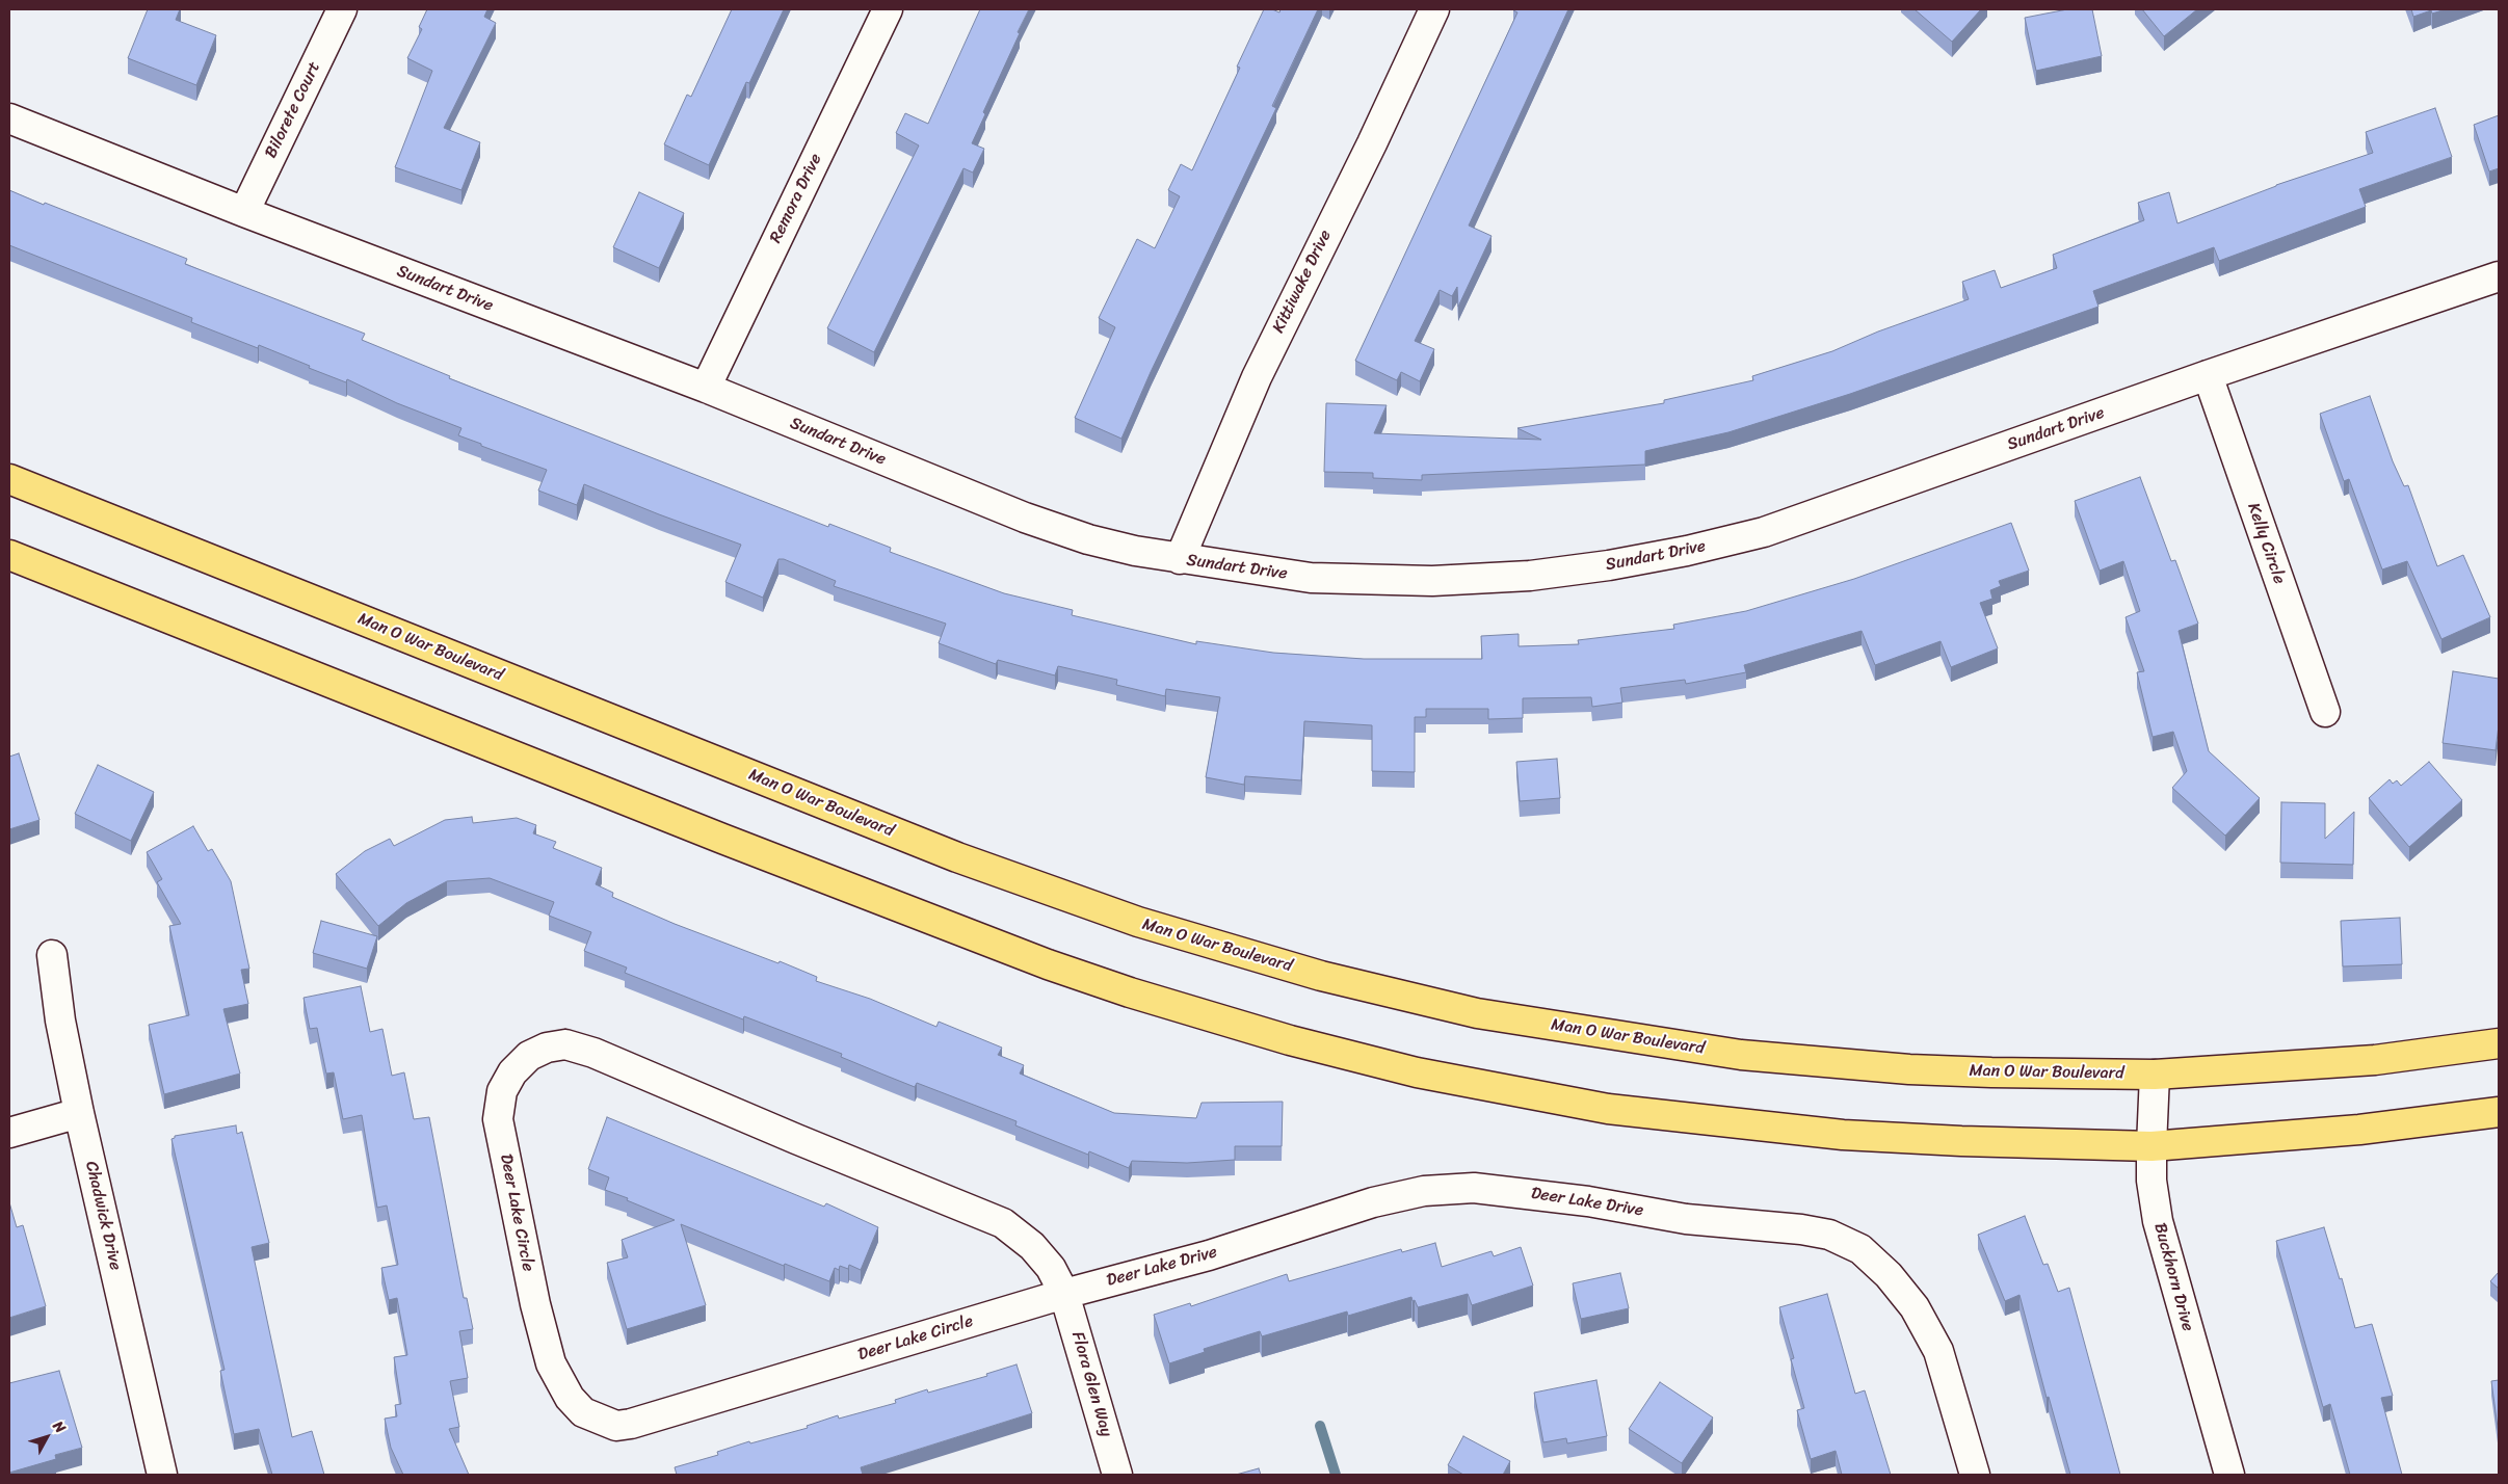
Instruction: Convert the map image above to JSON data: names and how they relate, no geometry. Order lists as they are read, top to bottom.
{
  "streets": {
    "main road": ["Man O War Boulevard"],
    "street": [
      "Bilorete Court",
      "Remora Drive",
      "Kittiwake Drive",
      "Sundart Drive",
      "Kelly Circle",
      "Deer Lake Drive",
      "Deer Lake Circle",
      "Chadwick Drive",
      "Buckhorn Drive",
      "Flora Glen Way"
    ]
  },
  "crossings": [
    ["Bilorete Court", "Sundart Drive"],
    ["Remora Drive", "Sundart Drive"],
    ["Kittiwake Drive", "Sundart Drive"],
    ["Sundart Drive", "Kelly Circle"],
    ["Man O War Boulevard", "Buckhorn Drive"],
    ["Deer Lake Drive", "Deer Lake Circle"],
    ["Deer Lake Drive", "Flora Glen Way"],
    ["Deer Lake Circle", "Flora Glen Way"]
  ],
  "north": "top right"
}
